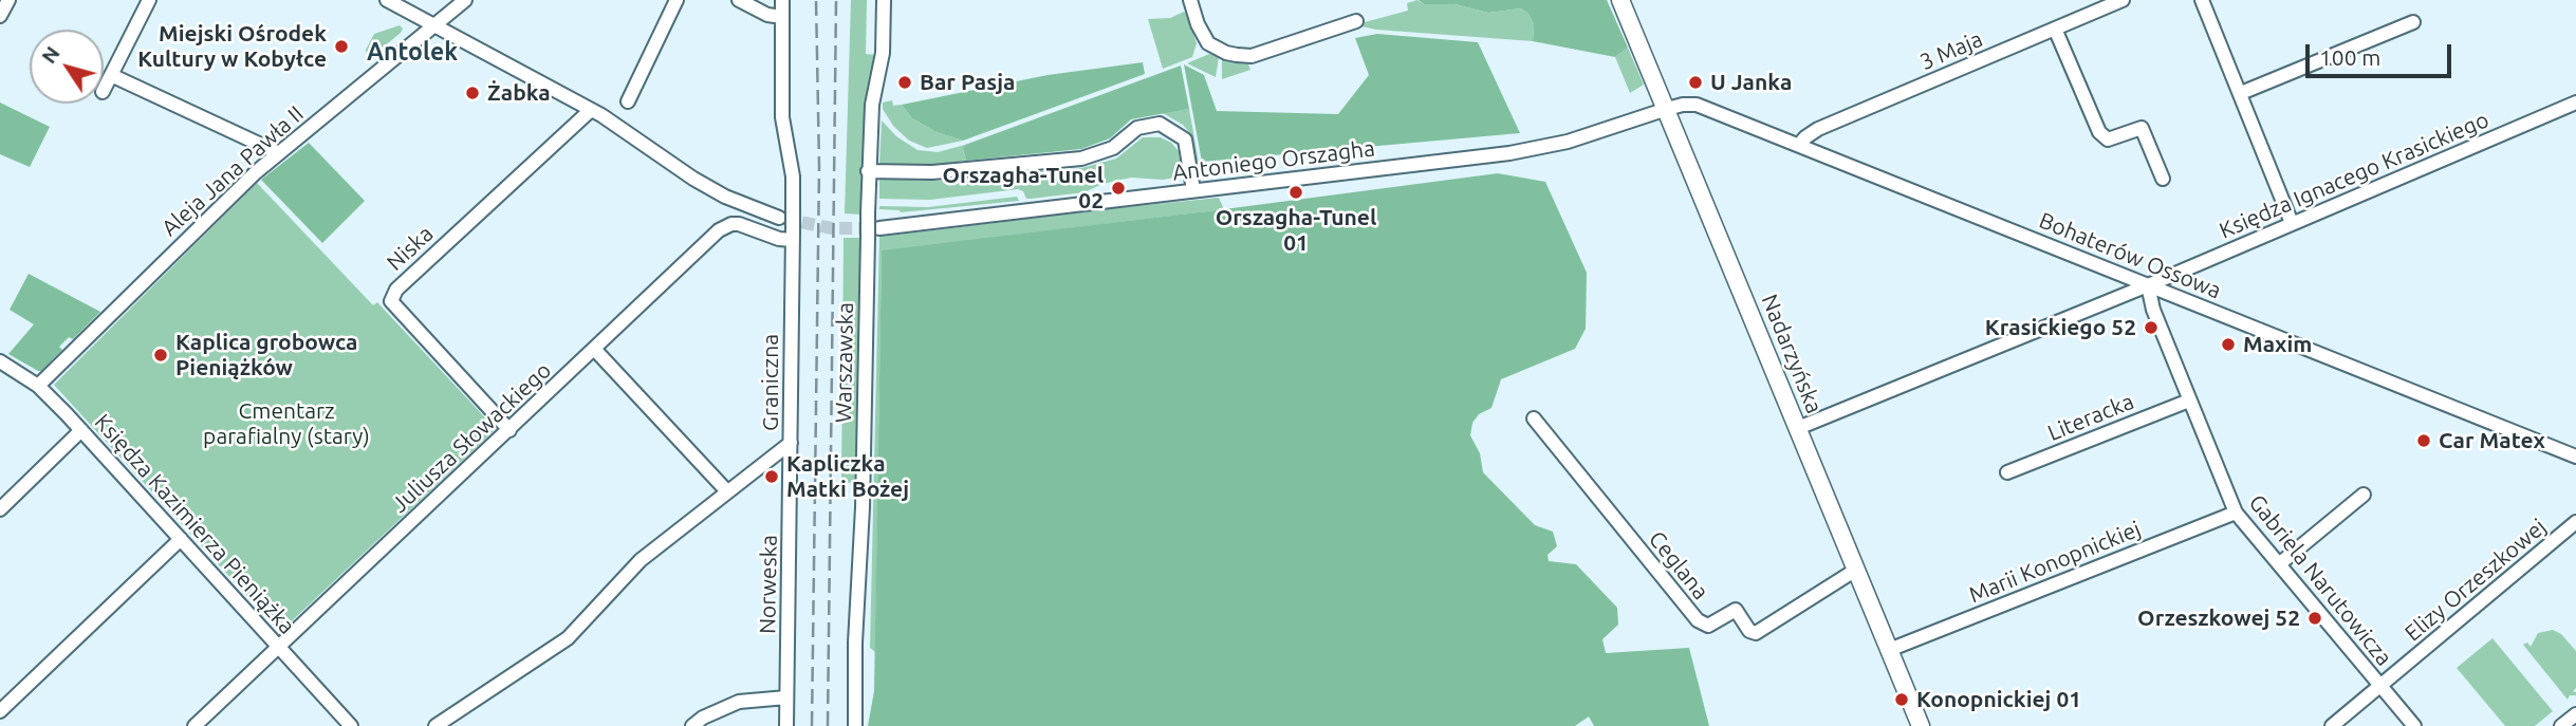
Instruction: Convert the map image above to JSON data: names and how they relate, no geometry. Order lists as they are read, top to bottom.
{
  "streets": {
    "main road": ["Nadarzyńska"],
    "street": [
      "3 Maja",
      "Antoniego Orszagha",
      "Aleja Jana Pawła II",
      "Księdza Ignacego Krasickiego",
      "Niska",
      "Bohaterów Ossowa",
      "Warszawska",
      "Graniczna",
      "Literacka",
      "Juliusza Słowackiego",
      "Księdza Kazimierza Pieniążka",
      "Marii Konopnickiej",
      "Ceglana",
      "Gabriela Narutowicza",
      "Elizy Orzeszkowej",
      "Norweska"
    ]
  },
  "crossings": [
    ["3 Maja", "Bohaterów Ossowa"],
    ["Antoniego Orszagha", "Bohaterów Ossowa"],
    ["Antoniego Orszagha", "Nadarzyńska"],
    ["Aleja Jana Pawła II", "Księdza Kazimierza Pieniążka"],
    ["Księdza Ignacego Krasickiego", "Bohaterów Ossowa"],
    ["Księdza Ignacego Krasickiego", "Nadarzyńska"],
    ["Księdza Ignacego Krasickiego", "Gabriela Narutowicza"],
    ["Niska", "Juliusza Słowackiego"],
    ["Bohaterów Ossowa", "Nadarzyńska"],
    ["Bohaterów Ossowa", "Gabriela Narutowicza"],
    ["Nadarzyńska", "Marii Konopnickiej"],
    ["Nadarzyńska", "Ceglana"],
    ["Graniczna", "Juliusza Słowackiego"],
    ["Graniczna", "Norweska"],
    ["Literacka", "Gabriela Narutowicza"],
    ["Juliusza Słowackiego", "Księdza Kazimierza Pieniążka"],
    ["Marii Konopnickiej", "Gabriela Narutowicza"],
    ["Gabriela Narutowicza", "Elizy Orzeszkowej"]
  ],
  "districts": ["Antolek"],
  "parks": ["Cmentarz parafialny (stary)"],
  "places": [
    "Miejski Ośrodek Kultury w Kobyłce",
    "Bar Pasja",
    "U Janka",
    "Żabka",
    "Orszagha-Tunel 02",
    "Orszagha-Tunel 01",
    "Krasickiego 52",
    "Maxim",
    "Kaplica grobowca Pieniążków",
    "Car Matex",
    "Kapliczka Matki Bożej",
    "Orzeszkowej 52",
    "Konopnickiej 01"
  ],
  "scale_bar": "100 m",
  "north": "top left"
}
